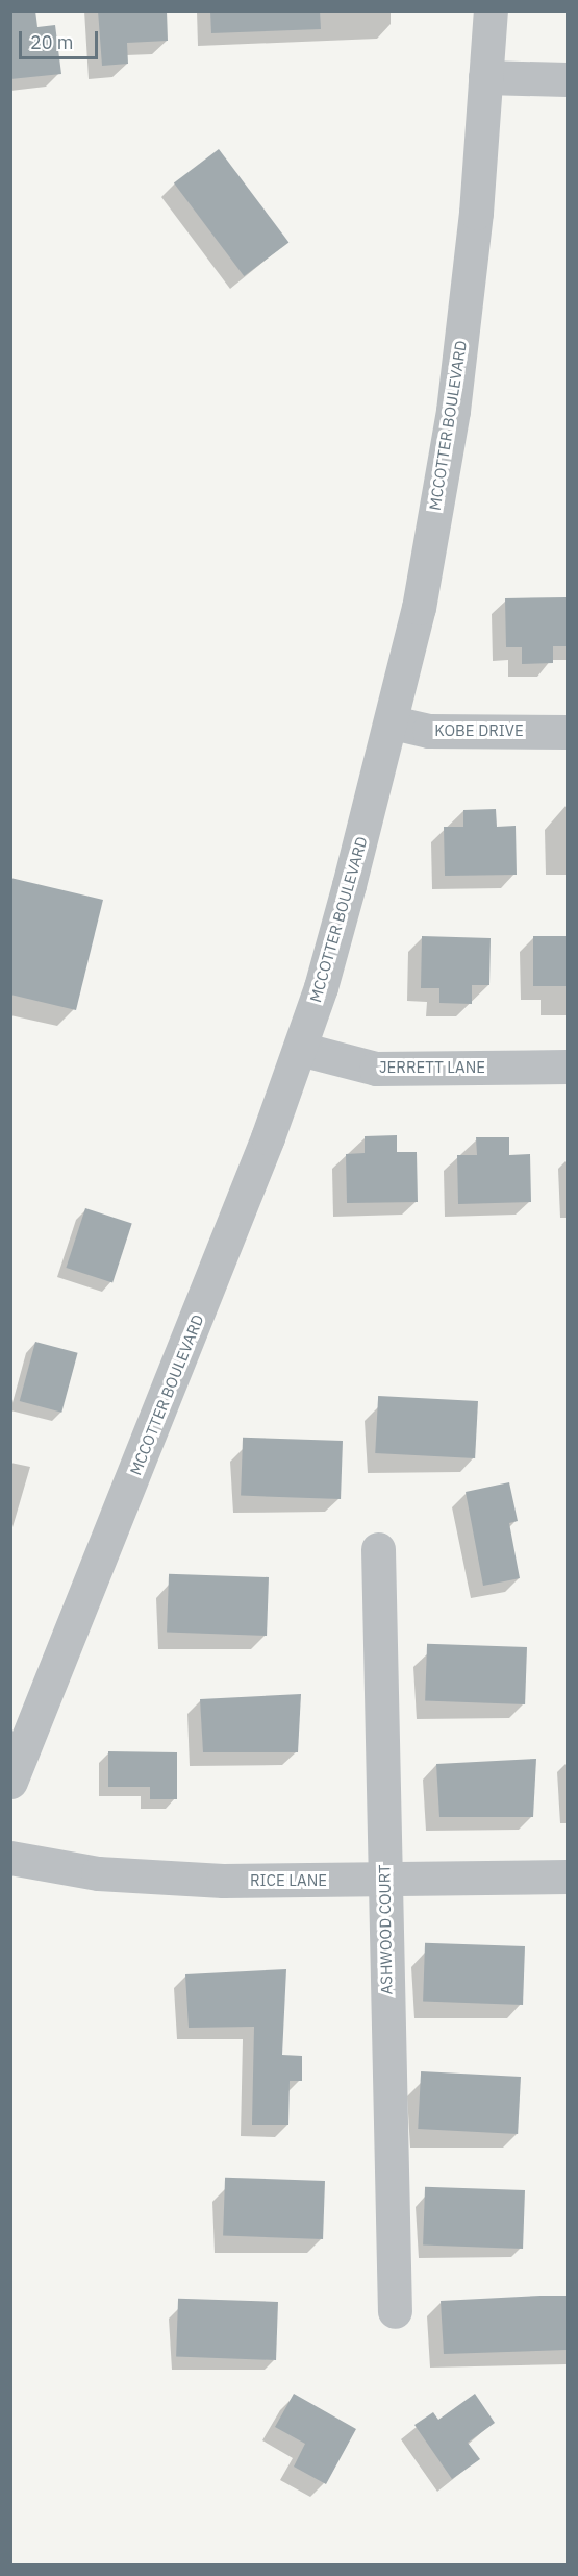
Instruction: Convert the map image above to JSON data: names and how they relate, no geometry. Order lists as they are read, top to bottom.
{
  "streets": {
    "street": [
      "MCCOTTER BOULEVARD",
      "KOBE DRIVE",
      "JERRETT LANE",
      "RICE LANE",
      "ASHWOOD COURT"
    ]
  },
  "crossings": [
    ["MCCOTTER BOULEVARD", "KOBE DRIVE"],
    ["MCCOTTER BOULEVARD", "JERRETT LANE"],
    ["RICE LANE", "ASHWOOD COURT"]
  ],
  "scale_bar": "20 m"
}
